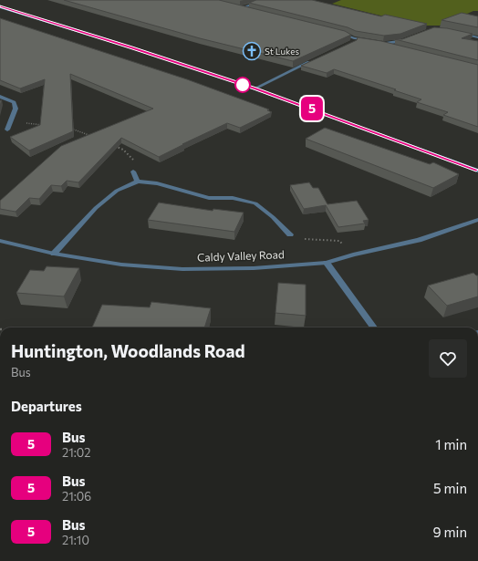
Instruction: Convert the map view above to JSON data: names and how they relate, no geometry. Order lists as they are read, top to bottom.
{
  "streets": {
    "street": ["Caldy Valley Road"]
  },
  "places": {
    "church": ["St Lukes"]
  },
  "lines": ["bus line 5"],
  "page": {
    "on_map": "5",
    "heading": [
      ["Huntington, Woodlands Road", "Bus"],
      "Departures"
    ],
    "list": [
      {
        "mark": "5",
        "name": "Bus",
        "note": "21:02",
        "value": "1 min"
      },
      {
        "mark": "5",
        "name": "Bus",
        "note": "21:06",
        "value": "5 min"
      },
      {
        "mark": "5",
        "name": "Bus",
        "note": "21:10",
        "value": "9 min"
      }
    ]
  }
}
